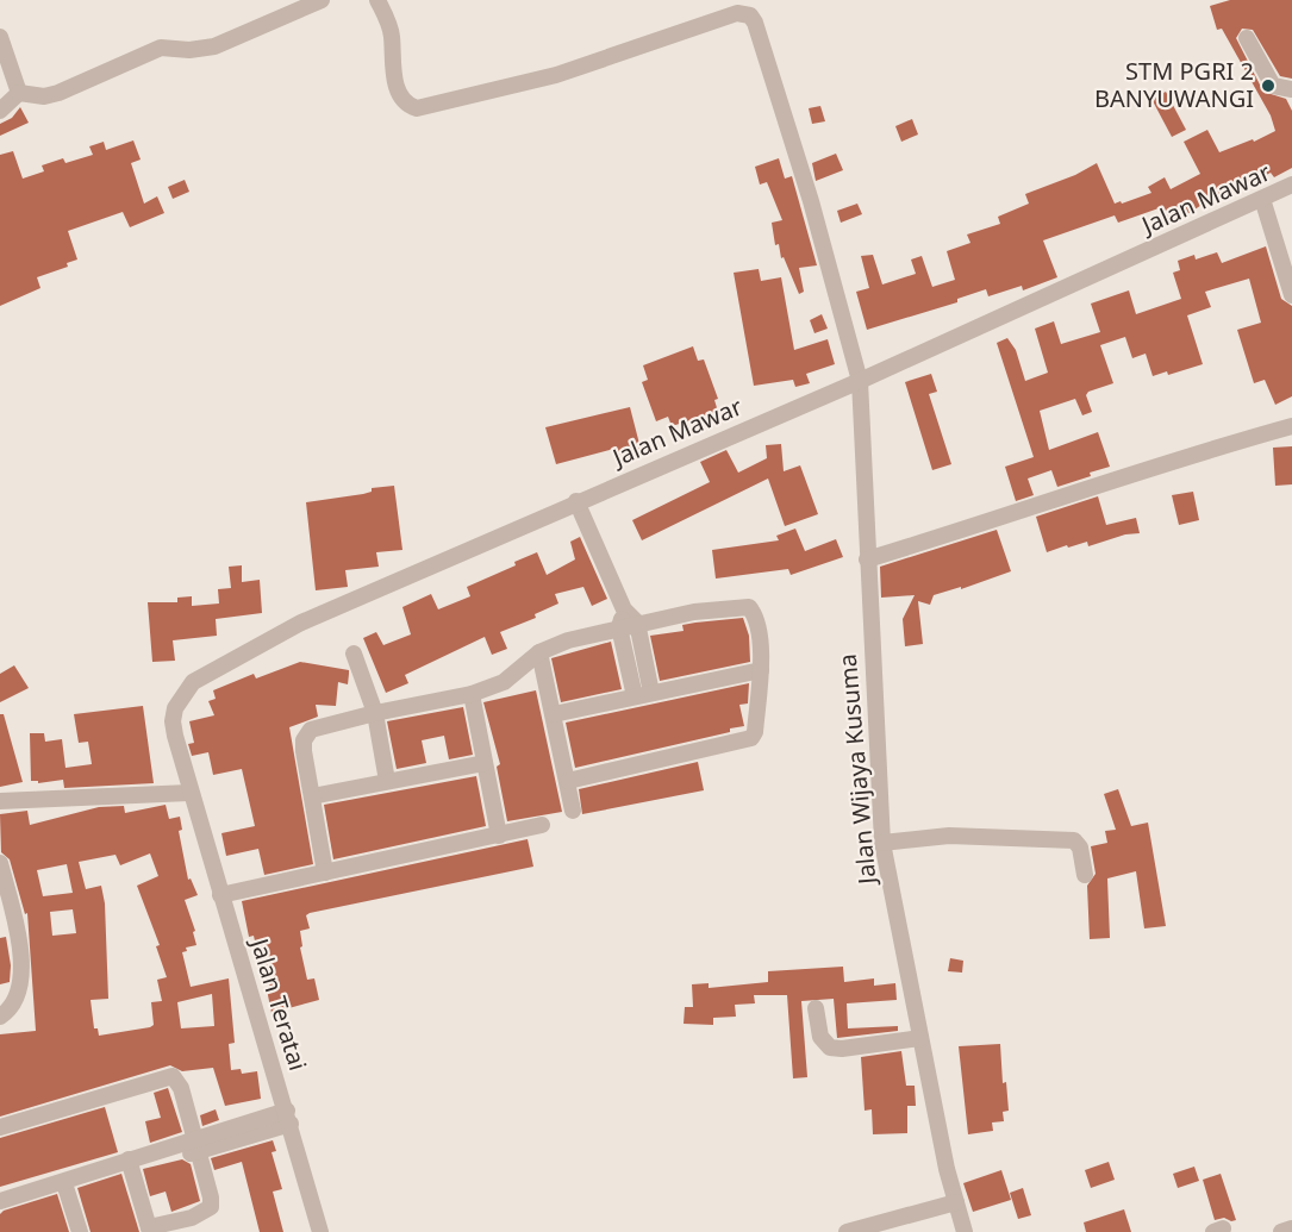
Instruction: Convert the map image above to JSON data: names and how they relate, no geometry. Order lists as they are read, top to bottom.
{
  "streets": {
    "street": ["Jalan Mawar", "Jalan Wijaya Kusuma", "Jalan Teratai"]
  },
  "crossings": [
    ["Jalan Mawar", "Jalan Wijaya Kusuma"],
    ["Jalan Mawar", "Jalan Teratai"]
  ],
  "places": ["STM PGRI 2 BANYUWANGI"]
}
